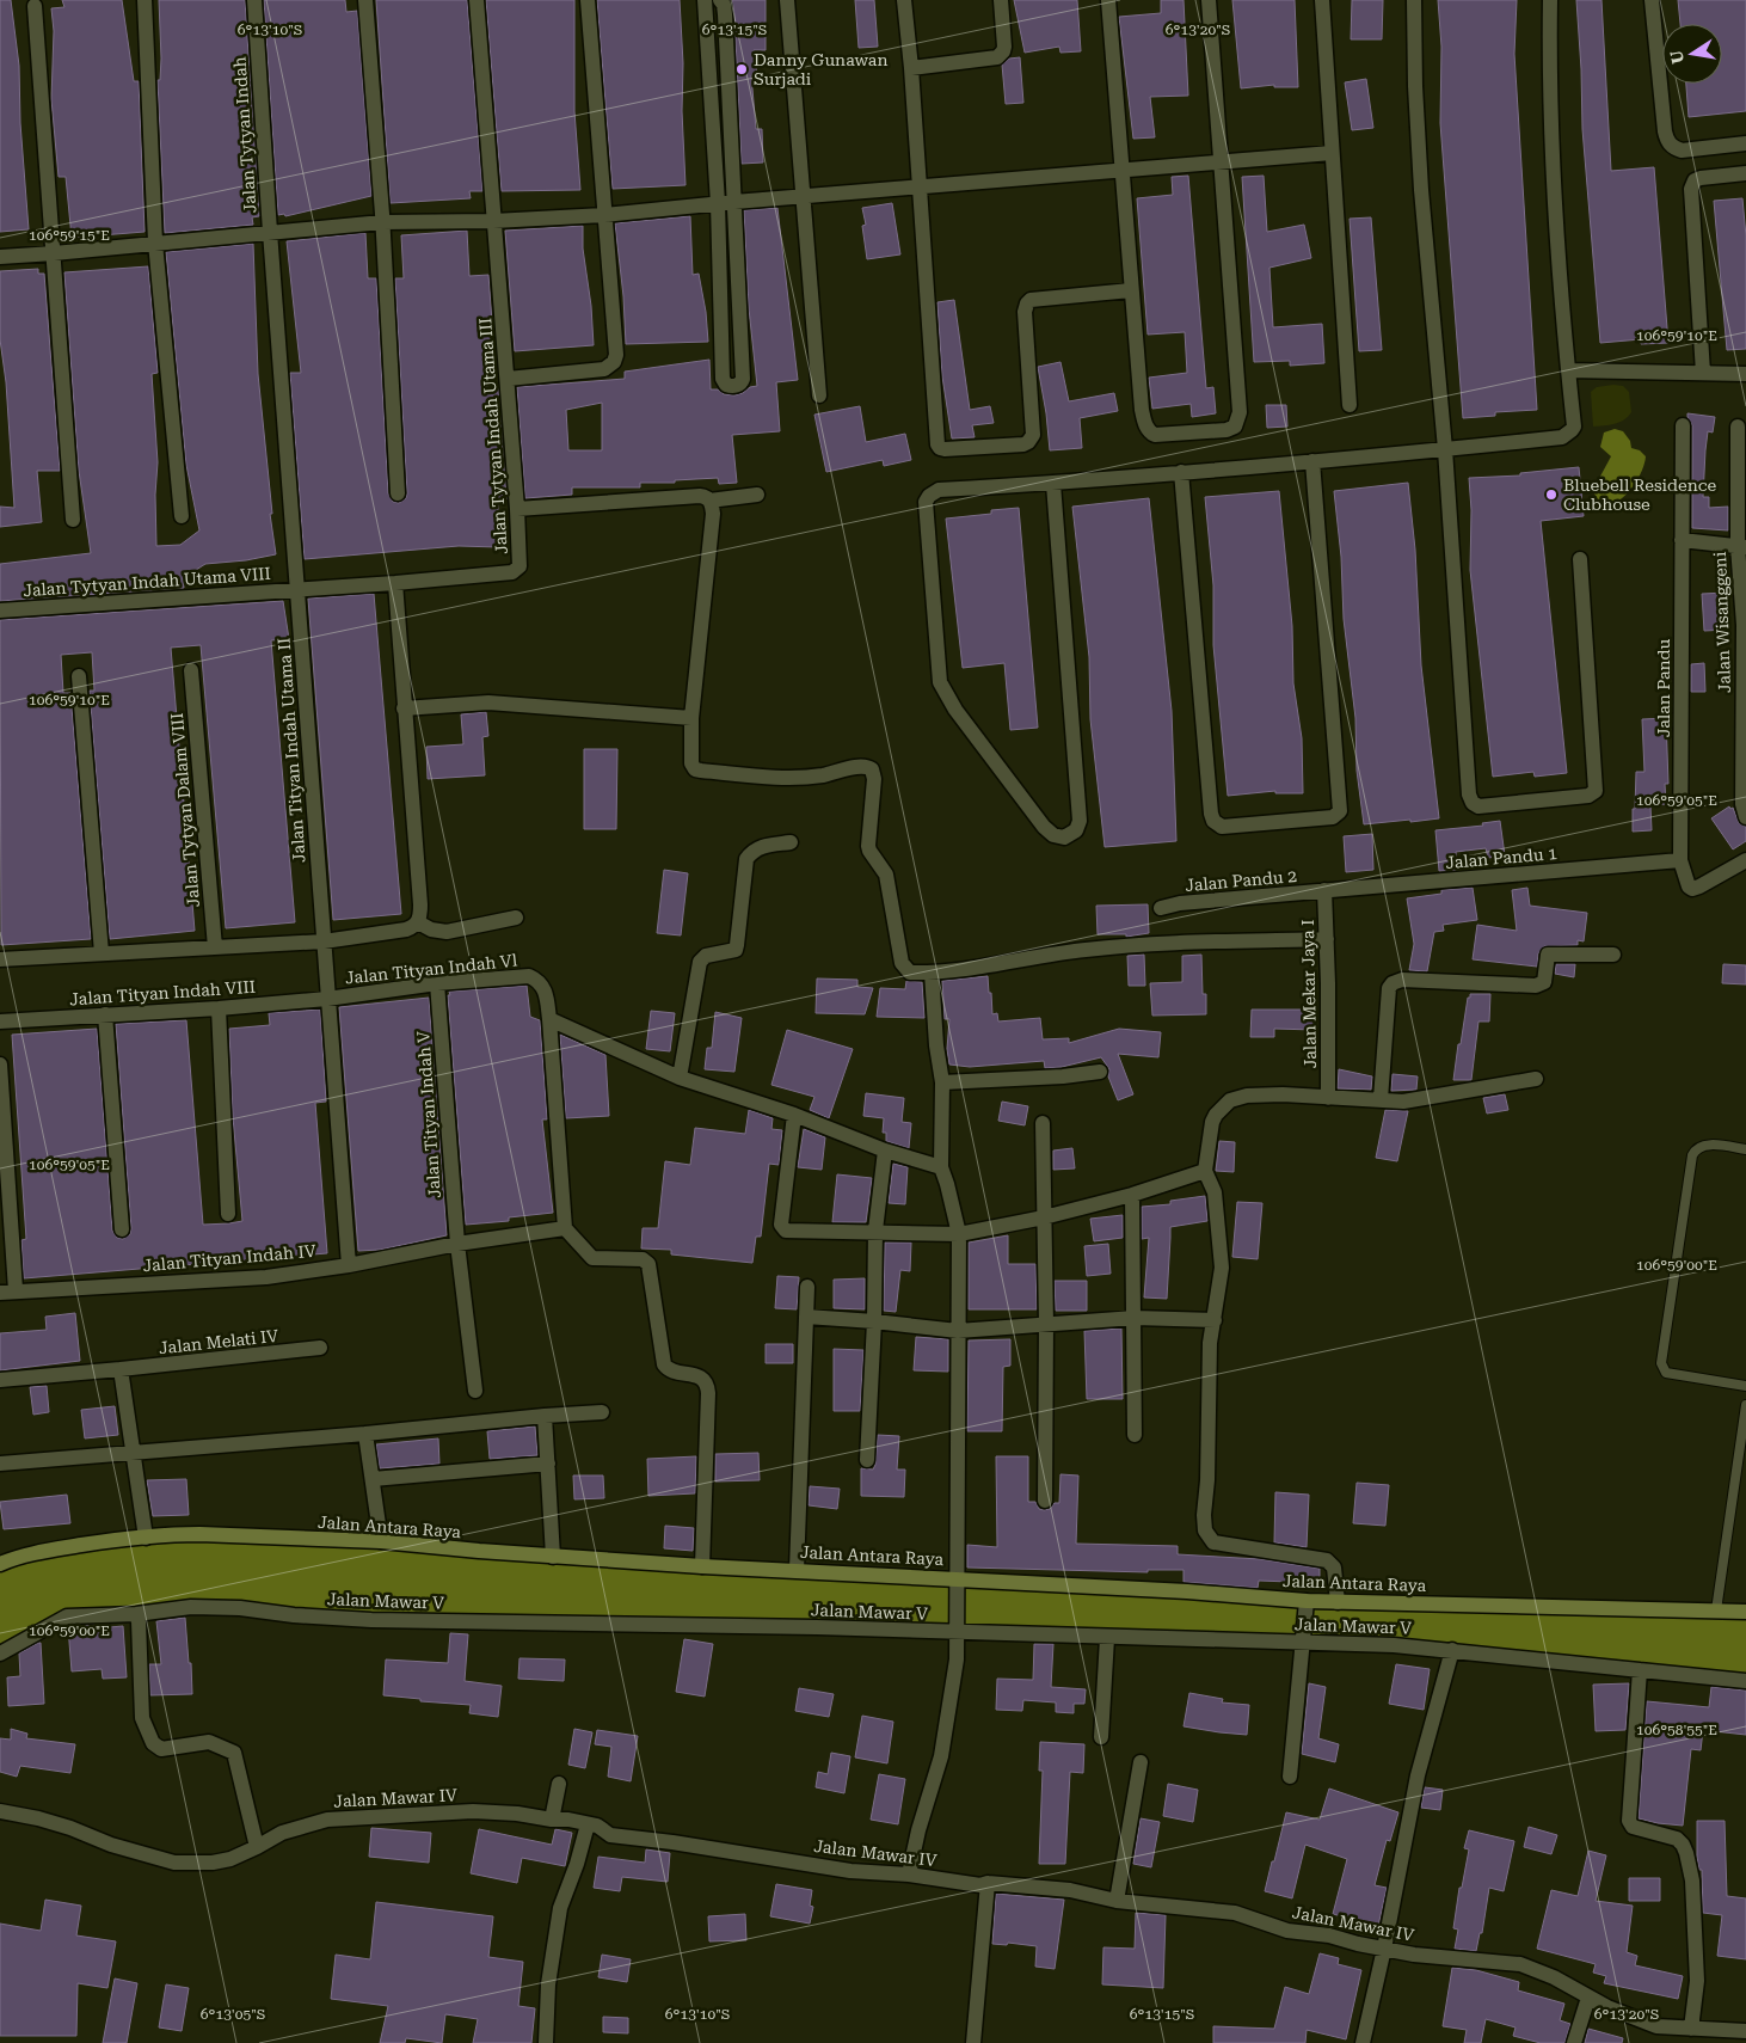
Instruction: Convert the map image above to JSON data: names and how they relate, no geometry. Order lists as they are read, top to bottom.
{
  "streets": {
    "street": [
      "Jalan Tytyan Indah",
      "Jalan Tytyan Indah Utama III",
      "Jalan Tytyan Indah Utama VIII",
      "Jalan Wisanggeni",
      "Jalan Pandu",
      "Jalan Tityan Indah Utama II",
      "Jalan Tytyan Dalam VIII",
      "Jalan Pandu 1",
      "Jalan Pandu 2",
      "Jalan Tityan Indah Vl",
      "Jalan Tityan Indah VIII",
      "Jalan Mekar Jaya I",
      "Jalan Tityan Indah V",
      "Jalan Tityan Indah IV",
      "Jalan Melati IV",
      "Jalan Antara Raya",
      "Jalan Mawar V",
      "Jalan Mawar IV"
    ]
  },
  "crossings": [
    ["Jalan Tytyan Indah", "Jalan Tityan Indah Utama II"],
    ["Jalan Tytyan Indah Utama III", "Jalan Tytyan Indah Utama VIII"],
    ["Jalan Tytyan Indah Utama III", "Jalan Tityan Indah Utama II"],
    ["Jalan Tytyan Indah Utama VIII", "Jalan Tityan Indah Utama II"],
    ["Jalan Pandu", "Jalan Pandu 1"],
    ["Jalan Tityan Indah Utama II", "Jalan Tityan Indah Vl"],
    ["Jalan Tityan Indah Utama II", "Jalan Tityan Indah VIII"],
    ["Jalan Tityan Indah Utama II", "Jalan Tityan Indah IV"],
    ["Jalan Pandu 1", "Jalan Pandu 2"],
    ["Jalan Pandu 1", "Jalan Mekar Jaya I"],
    ["Jalan Pandu 2", "Jalan Mekar Jaya I"],
    ["Jalan Tityan Indah Vl", "Jalan Tityan Indah VIII"],
    ["Jalan Tityan Indah Vl", "Jalan Tityan Indah V"],
    ["Jalan Tityan Indah V", "Jalan Tityan Indah IV"]
  ],
  "places": ["Danny Gunawan Surjadi", "Bluebell Residence Clubhouse"],
  "north": "left",
  "coordinates": [
    "6°13'10\"S",
    "6°13'15\"S",
    "6°13'20\"S",
    "106°59'15\"E",
    "106°59'10\"E",
    "106°59'05\"E",
    "106°59'00\"E",
    "106°58'55\"E",
    "6°13'05\"S"
  ]
}
